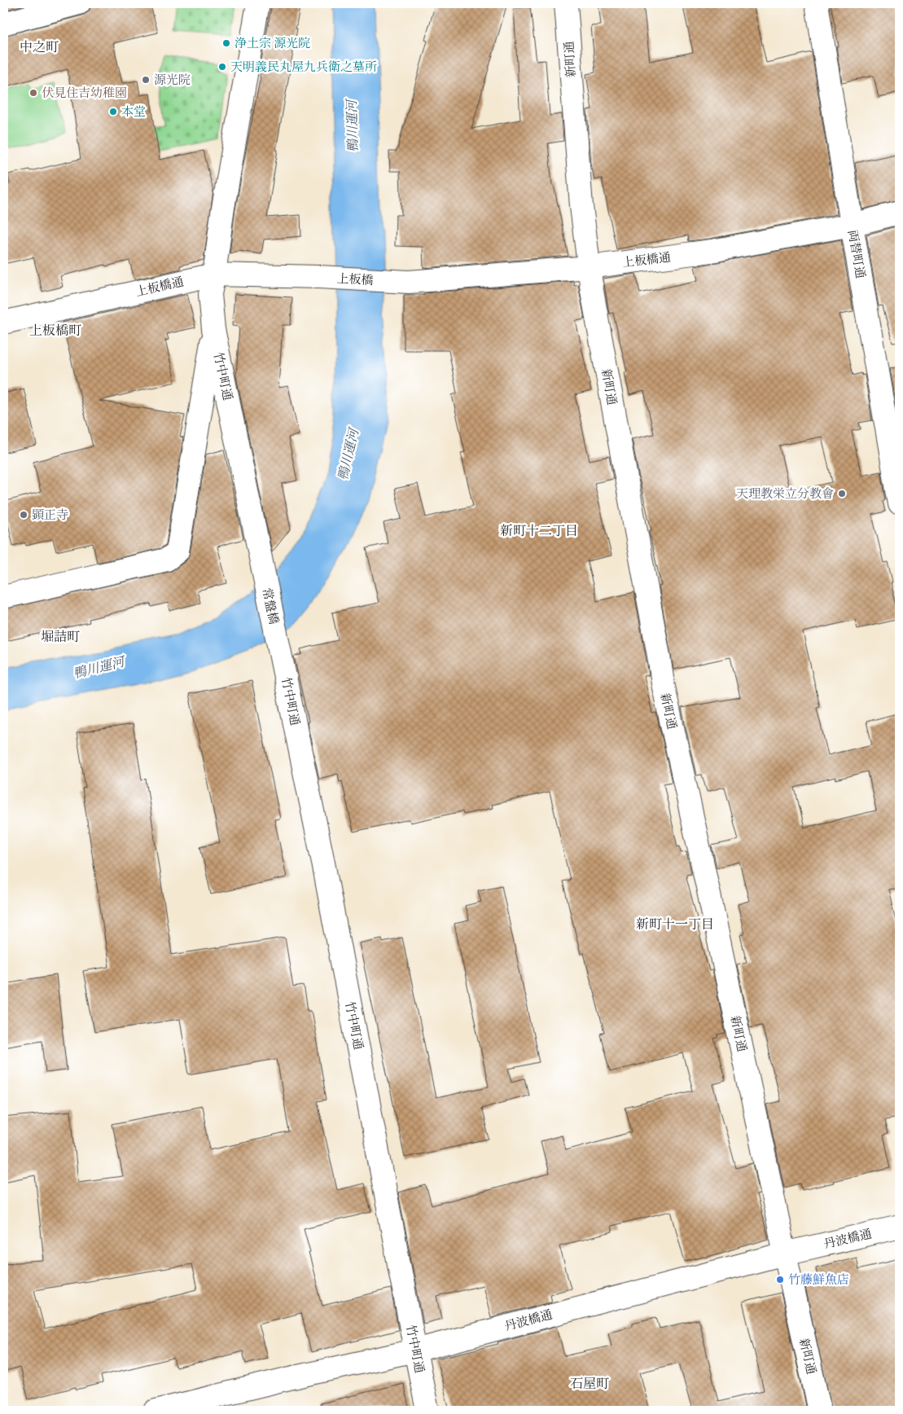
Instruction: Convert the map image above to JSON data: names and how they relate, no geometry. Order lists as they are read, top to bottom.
{
  "streets": {
    "street": [
      "新町通",
      "両替町通",
      "上板橋通",
      "上板橋",
      "竹中町通",
      "常盤橋",
      "丹波橋通"
    ]
  },
  "crossings": [
    ["新町通", "上板橋通"],
    ["新町通", "丹波橋通"],
    ["両替町通", "上板橋通"],
    ["上板橋通", "上板橋"],
    ["上板橋通", "竹中町通"],
    ["竹中町通", "常盤橋"],
    ["竹中町通", "丹波橋通"]
  ],
  "districts": [
    "中之町",
    "上板橋町",
    "新町十二丁目",
    "堀詰町",
    "新町十一丁目",
    "石屋町"
  ],
  "water": ["鴨川運河"],
  "places": [
    "浄土宗 源光院",
    "天明義民丸屋九兵衛之墓所",
    "源光院",
    "伏見住吉幼稚園",
    "本堂",
    "天理教栄立分教會",
    "顕正寺",
    "竹藤鮮魚店"
  ]
}
